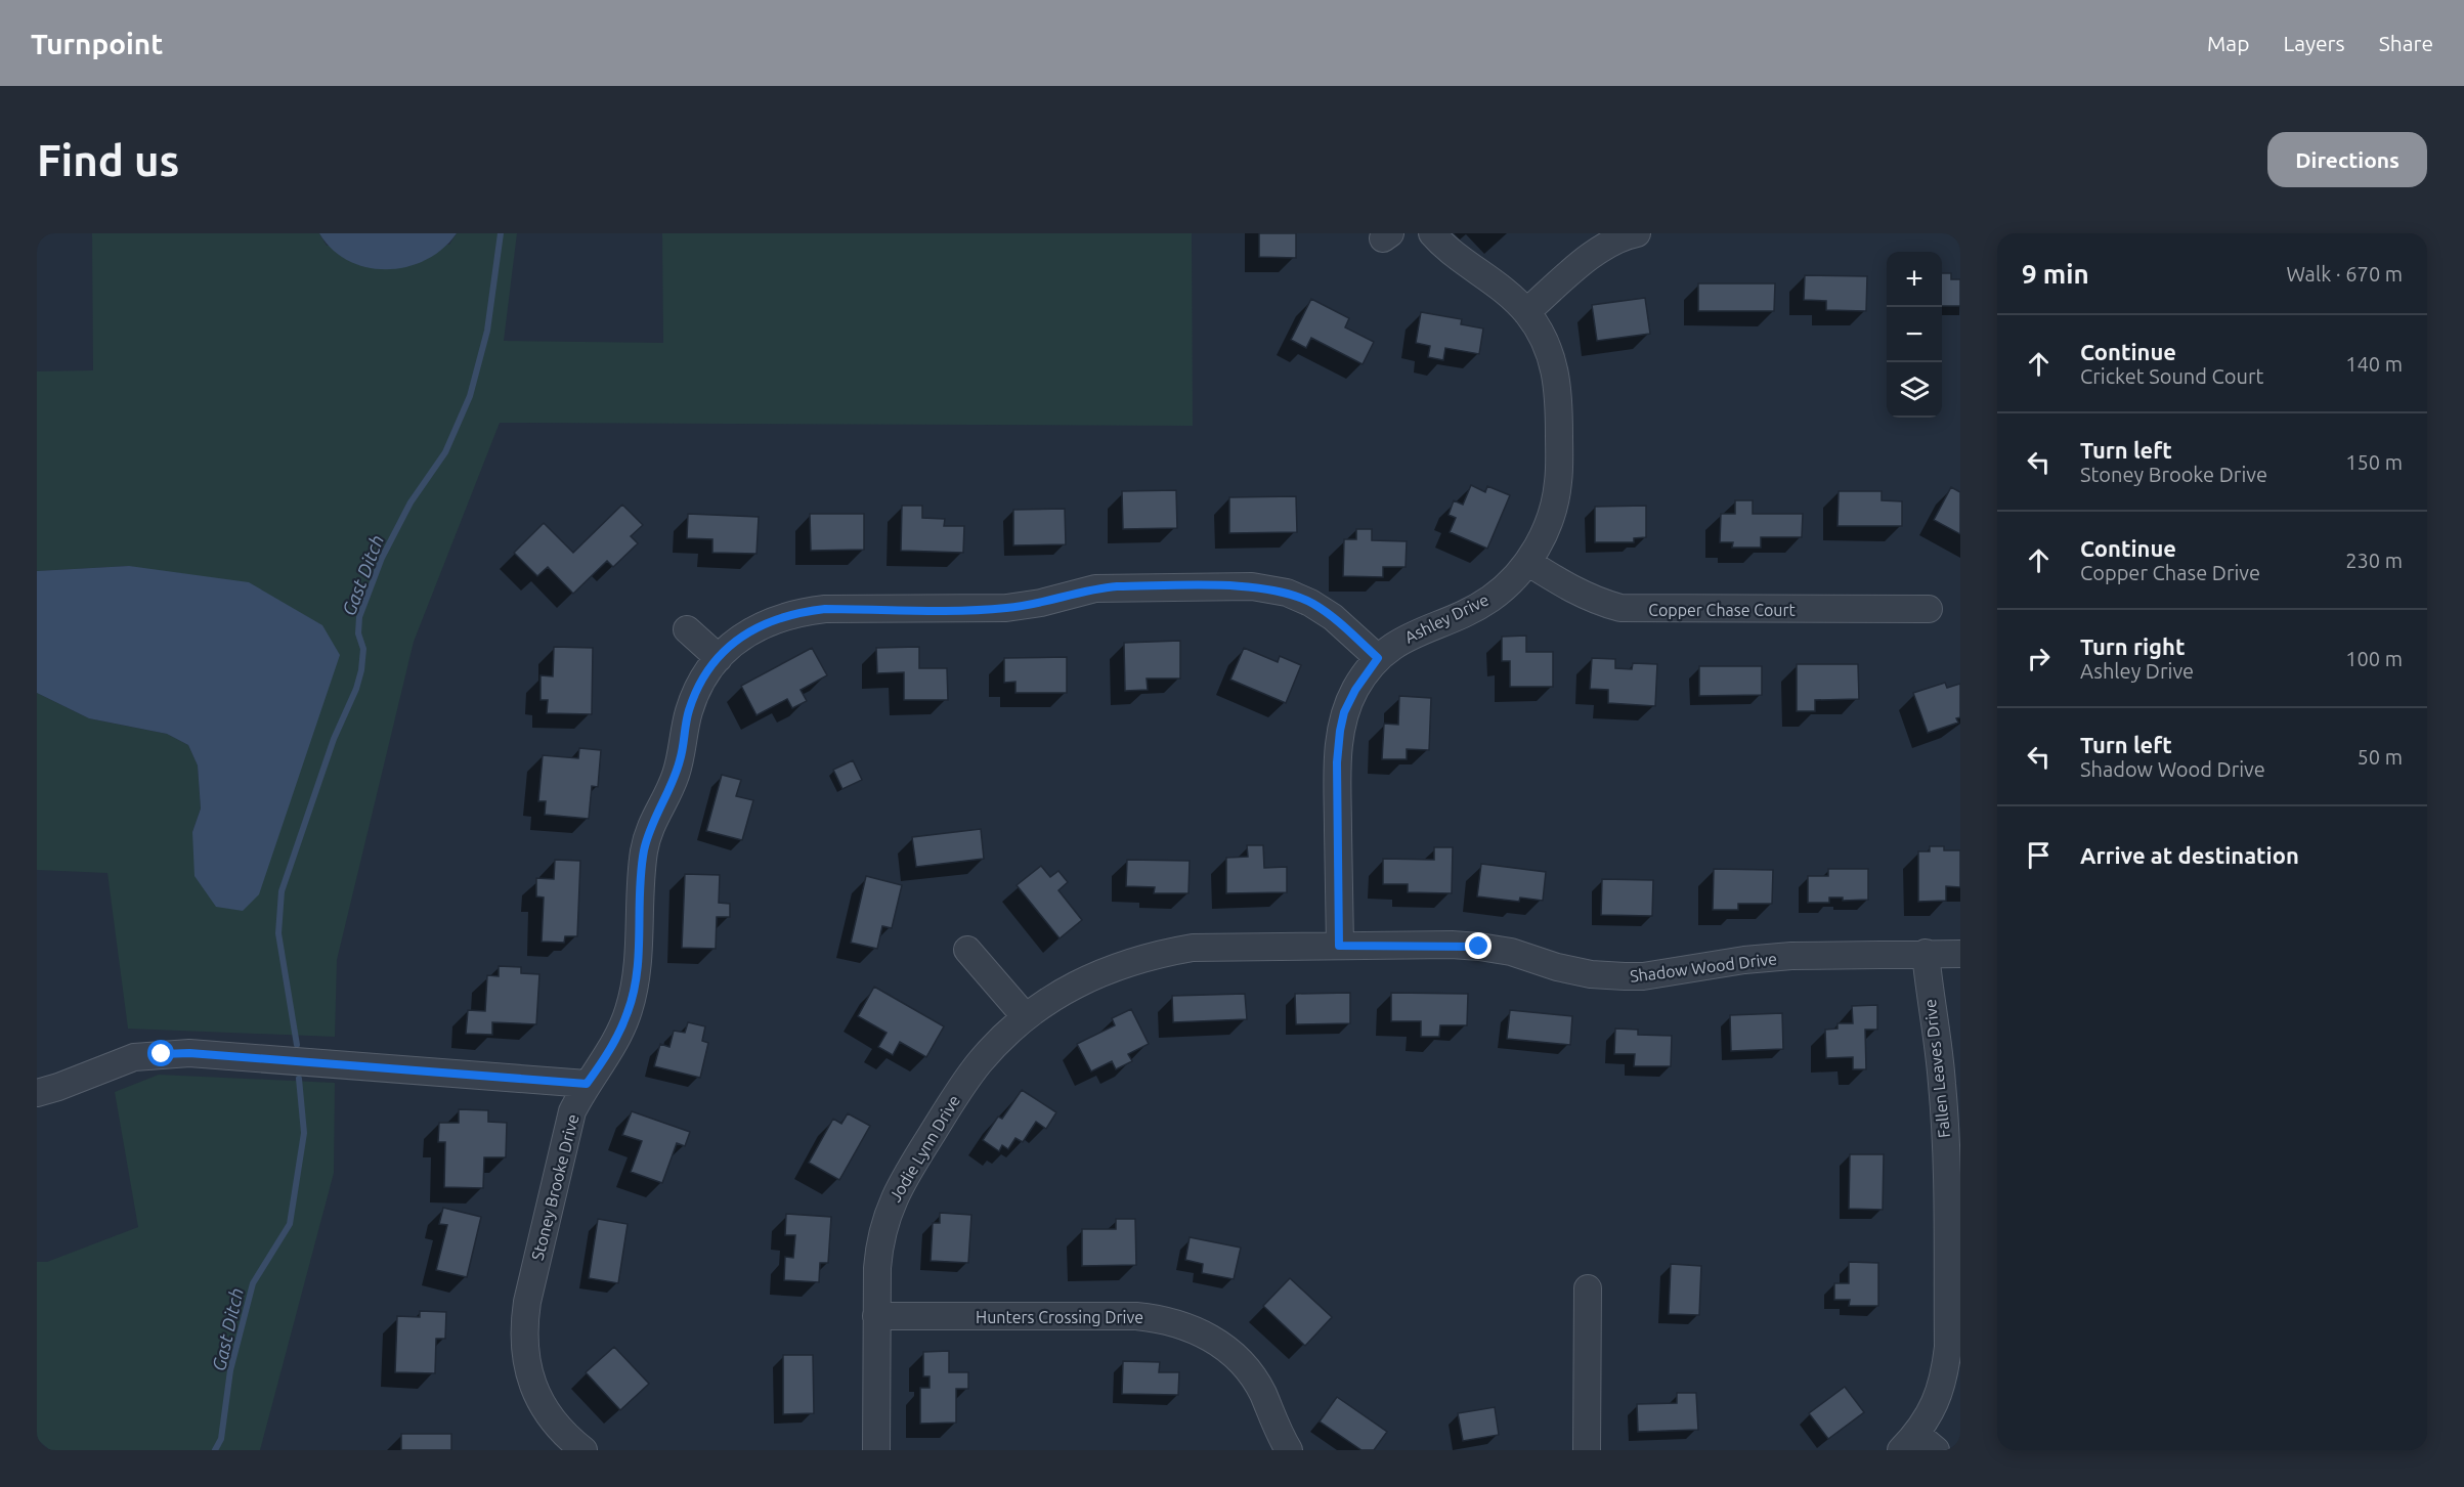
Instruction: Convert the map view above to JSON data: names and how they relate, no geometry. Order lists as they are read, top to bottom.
{
  "streets": {
    "street": [
      "Copper Chase Court",
      "Ashley Drive",
      "Shadow Wood Drive",
      "Fallen Leaves Drive",
      "Jodie Lynn Drive",
      "Stoney Brooke Drive",
      "Hunters Crossing Drive"
    ]
  },
  "crossings": [
    ["Copper Chase Court", "Ashley Drive"],
    ["Ashley Drive", "Shadow Wood Drive"],
    ["Ashley Drive", "Stoney Brooke Drive"],
    ["Shadow Wood Drive", "Fallen Leaves Drive"],
    ["Shadow Wood Drive", "Jodie Lynn Drive"],
    ["Jodie Lynn Drive", "Hunters Crossing Drive"]
  ],
  "water": ["Gast Ditch"],
  "page": {
    "header": "Turnpoint",
    "nav": ["Map", "Layers", "Share"],
    "buttons": "Directions",
    "title": "Find us",
    "heading": ["9 min", "Walk · 670 m"],
    "map_buttons": ["+", "−"],
    "list": [
      ["Continue", "Cricket Sound Court", "140 m"],
      ["Turn left", "Stoney Brooke Drive", "150 m"],
      ["Continue", "Copper Chase Drive", "230 m"],
      ["Turn right", "Ashley Drive", "100 m"],
      ["Turn left", "Shadow Wood Drive", "50 m"],
      "Arrive at destination"
    ]
  }
}
